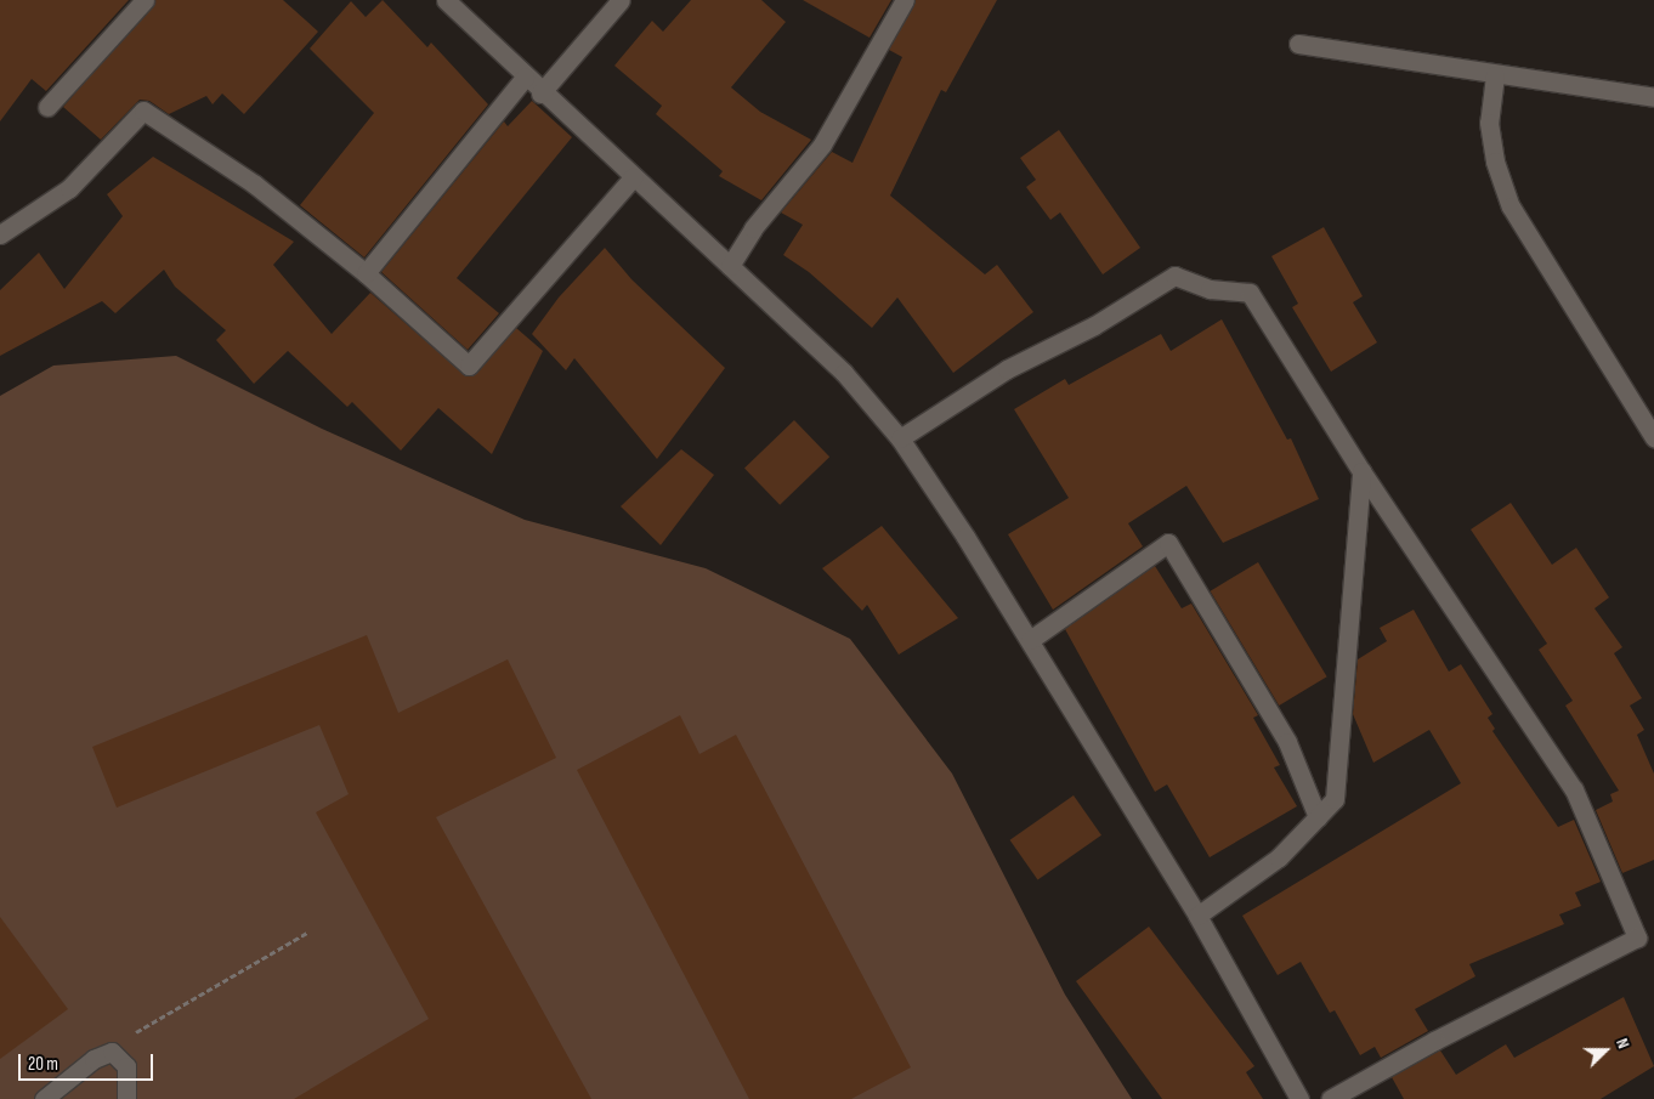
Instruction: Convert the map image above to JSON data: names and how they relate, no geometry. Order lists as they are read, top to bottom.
{
  "scale_bar": "20 m",
  "north": "right"
}
